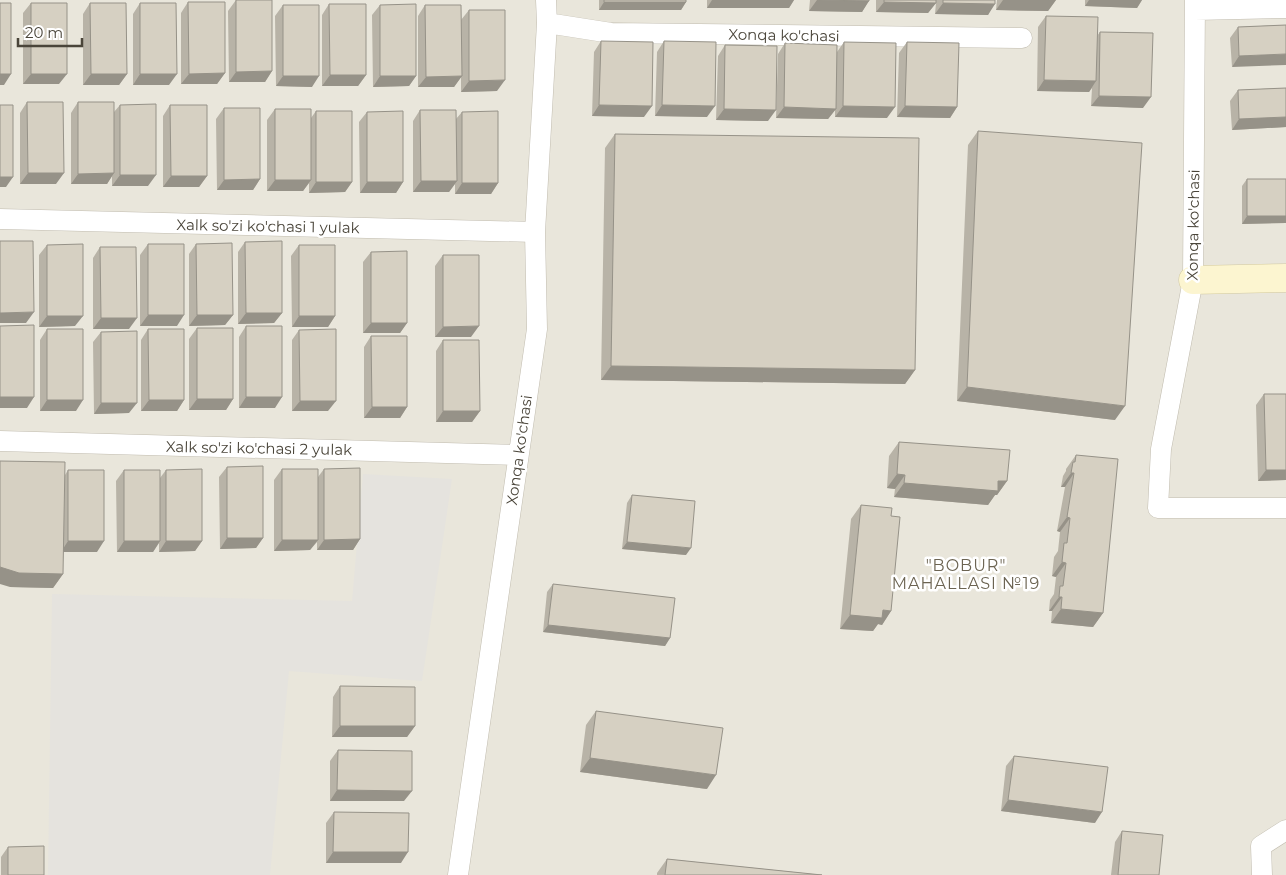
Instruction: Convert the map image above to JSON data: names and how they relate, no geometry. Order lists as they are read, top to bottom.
{
  "streets": {
    "street": ["Xonqa ko'chasi", "Xalk so'zi ko'chasi 1 yulak", "Xalk so'zi ko'chasi 2 yulak"]
  },
  "crossings": [
    ["Xonqa ko'chasi", "Xalk so'zi ko'chasi 1 yulak"],
    ["Xonqa ko'chasi", "Xalk so'zi ko'chasi 2 yulak"]
  ],
  "districts": ["\"BOBUR\" MAHALLASI №19"],
  "scale_bar": "20 m"
}
